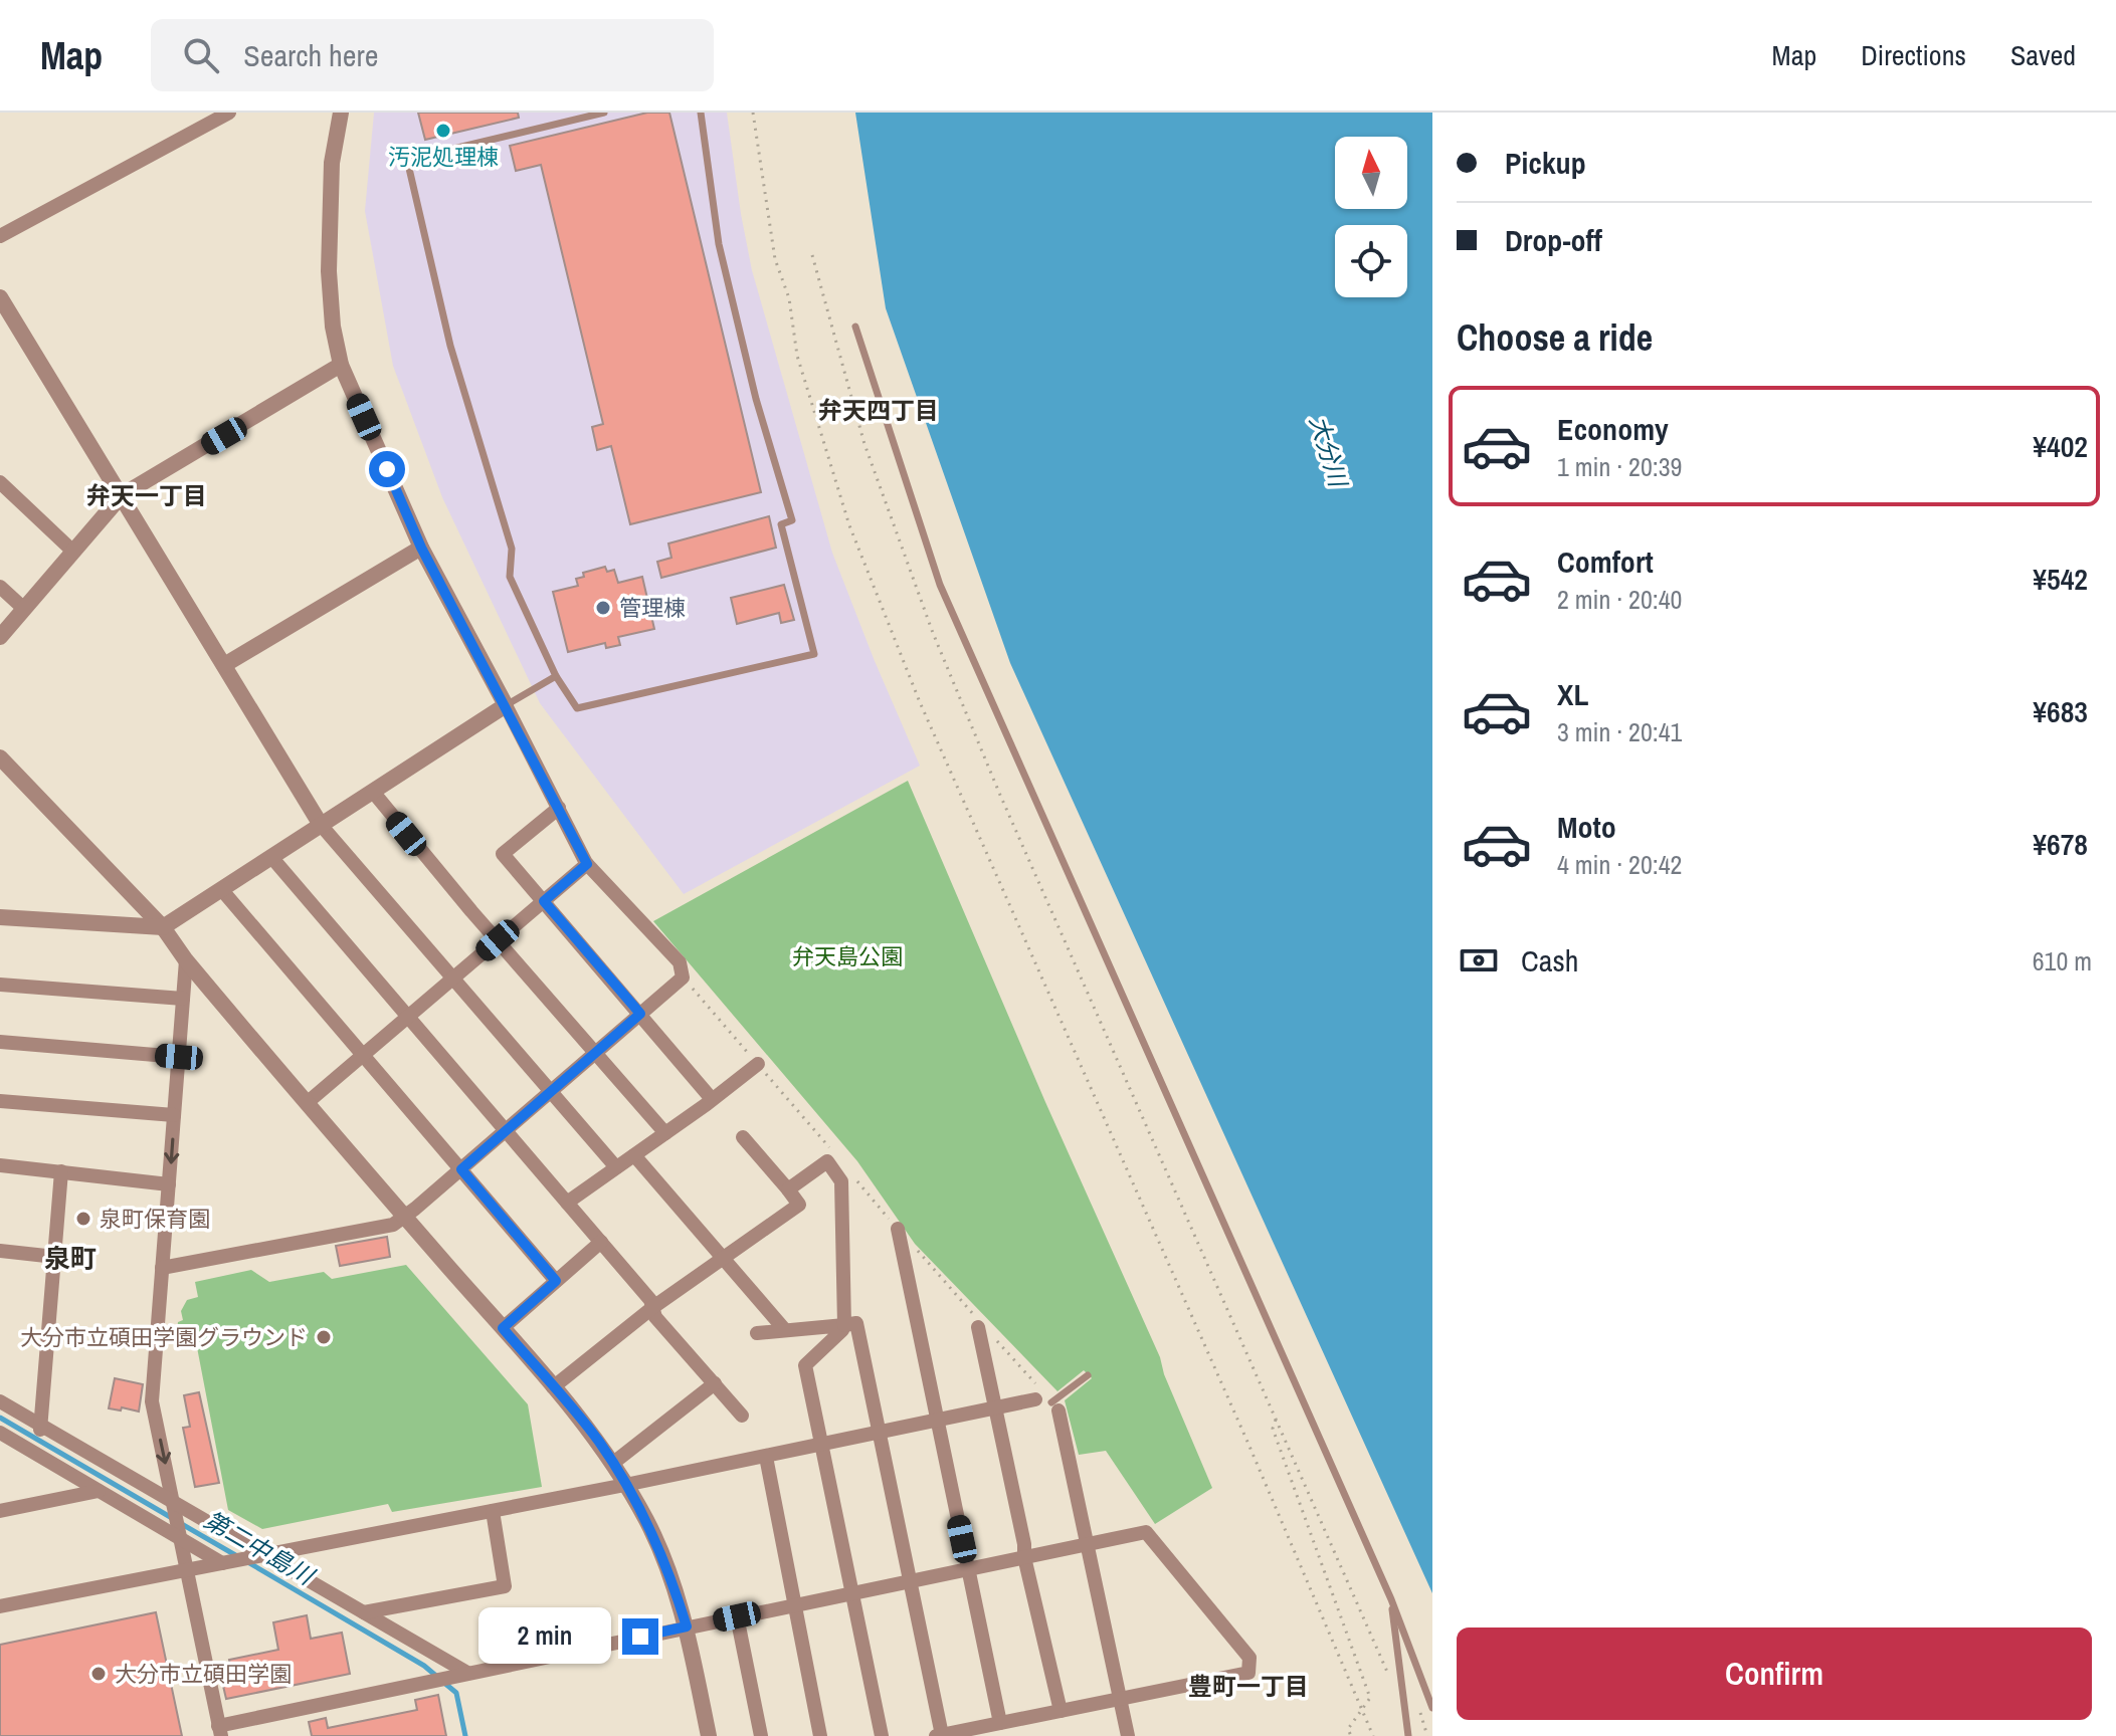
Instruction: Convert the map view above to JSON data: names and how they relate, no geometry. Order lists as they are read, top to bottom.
{
  "districts": [
    "弁天四丁目",
    "弁天一丁目",
    "泉町",
    "豊町一丁目"
  ],
  "water": ["大分川", "第二中島川"],
  "parks": ["弁天島公園"],
  "places": [
    "汚泥処理棟",
    "管理棟",
    "泉町保育園",
    "大分市立碩田学園グラウンド",
    "大分市立碩田学園"
  ],
  "north": "top",
  "page": {
    "header": "Map",
    "search": "Search here",
    "nav": ["Map", "Directions", "Saved"],
    "banner": ["Pickup", "Drop-off"],
    "heading": "Choose a ride",
    "list": [
      {
        "name": "Economy",
        "note": "1 min · 20:39",
        "value": "¥402"
      },
      {
        "name": "Comfort",
        "note": "2 min · 20:40",
        "value": "¥542"
      },
      {
        "name": "XL",
        "note": "3 min · 20:41",
        "value": "¥683"
      },
      {
        "name": "Moto",
        "note": "4 min · 20:42",
        "value": "¥678"
      }
    ],
    "pay": ["Cash", "610 m"],
    "bubble": "2 min",
    "buttons": "Confirm"
  }
}
